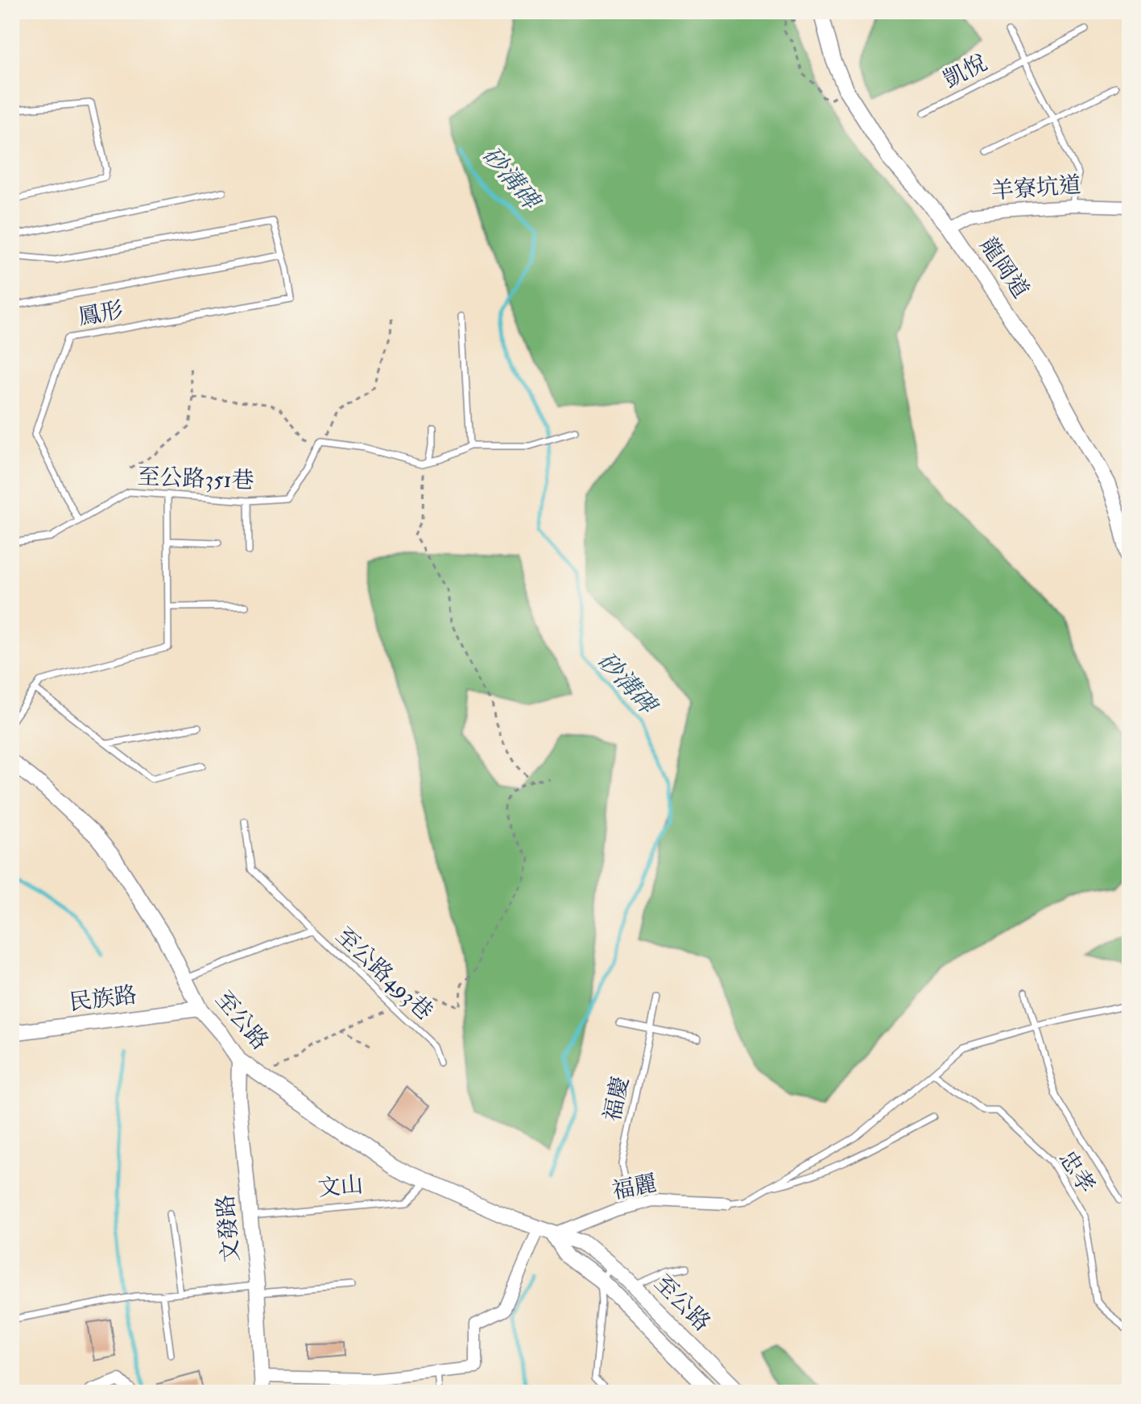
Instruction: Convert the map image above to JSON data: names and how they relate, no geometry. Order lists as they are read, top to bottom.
{
  "streets": {
    "street": [
      "羊寮坑道",
      "龍岡道",
      "民族路",
      "至公路",
      "福麗",
      "文發路"
    ],
    "lane": [
      "凱悅",
      "鳳形",
      "至公路351巷",
      "至公路493巷",
      "福慶",
      "忠孝",
      "文山"
    ]
  },
  "crossings": [
    ["凱悅", "羊寮坑道"],
    ["羊寮坑道", "龍岡道"],
    ["鳳形", "至公路351巷"],
    ["至公路493巷", "至公路"],
    ["民族路", "至公路"],
    ["至公路", "文山"],
    ["至公路", "福麗"],
    ["至公路", "文發路"],
    ["福慶", "福麗"],
    ["文山", "文發路"]
  ],
  "water": ["砂溝碑"]
}
